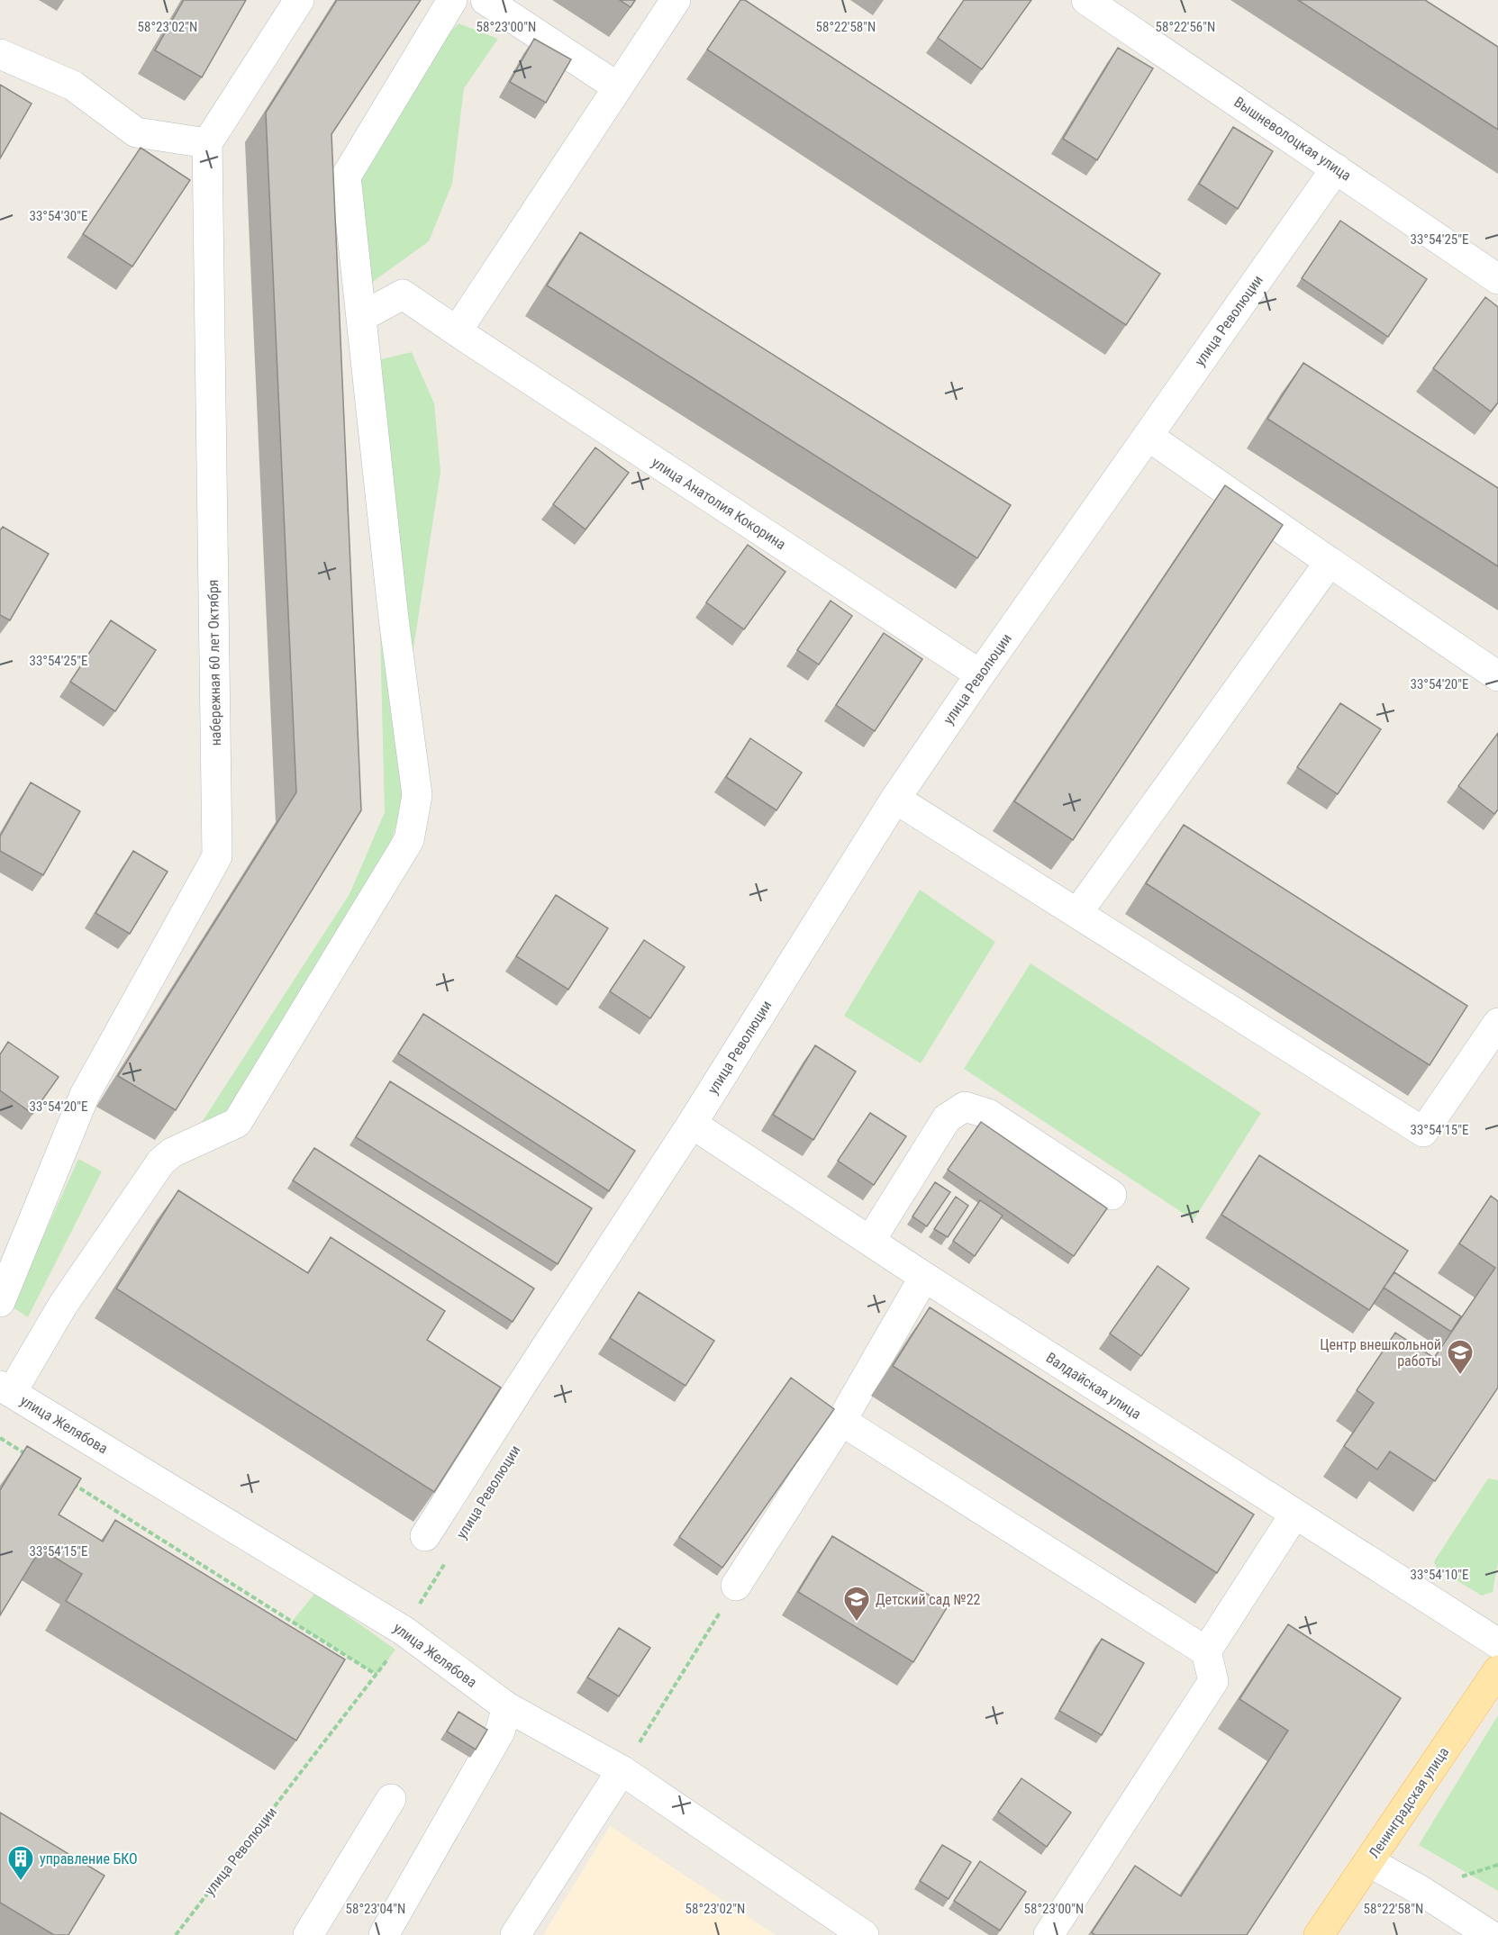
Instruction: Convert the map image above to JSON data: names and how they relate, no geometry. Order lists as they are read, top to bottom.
{
  "streets": {
    "main road": ["Ленинградская улица"],
    "street": [
      "Вышневолоцкая улица",
      "улица Революции",
      "улица Анатолия Кокорина",
      "набережная 60 лет Октября",
      "Валдайская улица",
      "улица Желябова"
    ]
  },
  "crossings": [
    ["Вышневолоцкая улица", "улица Революции"],
    ["улица Революции", "улица Анатолия Кокорина"],
    ["улица Революции", "Валдайская улица"],
    ["улица Революции", "улица Желябова"]
  ],
  "places": {
    "school or university": ["Центр внешкольной работы", "Детский сад №22"],
    "building": ["управление БКО"]
  },
  "coordinates": [
    "58°23'02\"N",
    "58°23'00\"N",
    "58°22'58\"N",
    "58°22'56\"N",
    "33°54'30\"E",
    "33°54'25\"E",
    "33°54'20\"E",
    "33°54'15\"E",
    "33°54'10\"E",
    "58°23'04\"N"
  ]
}
